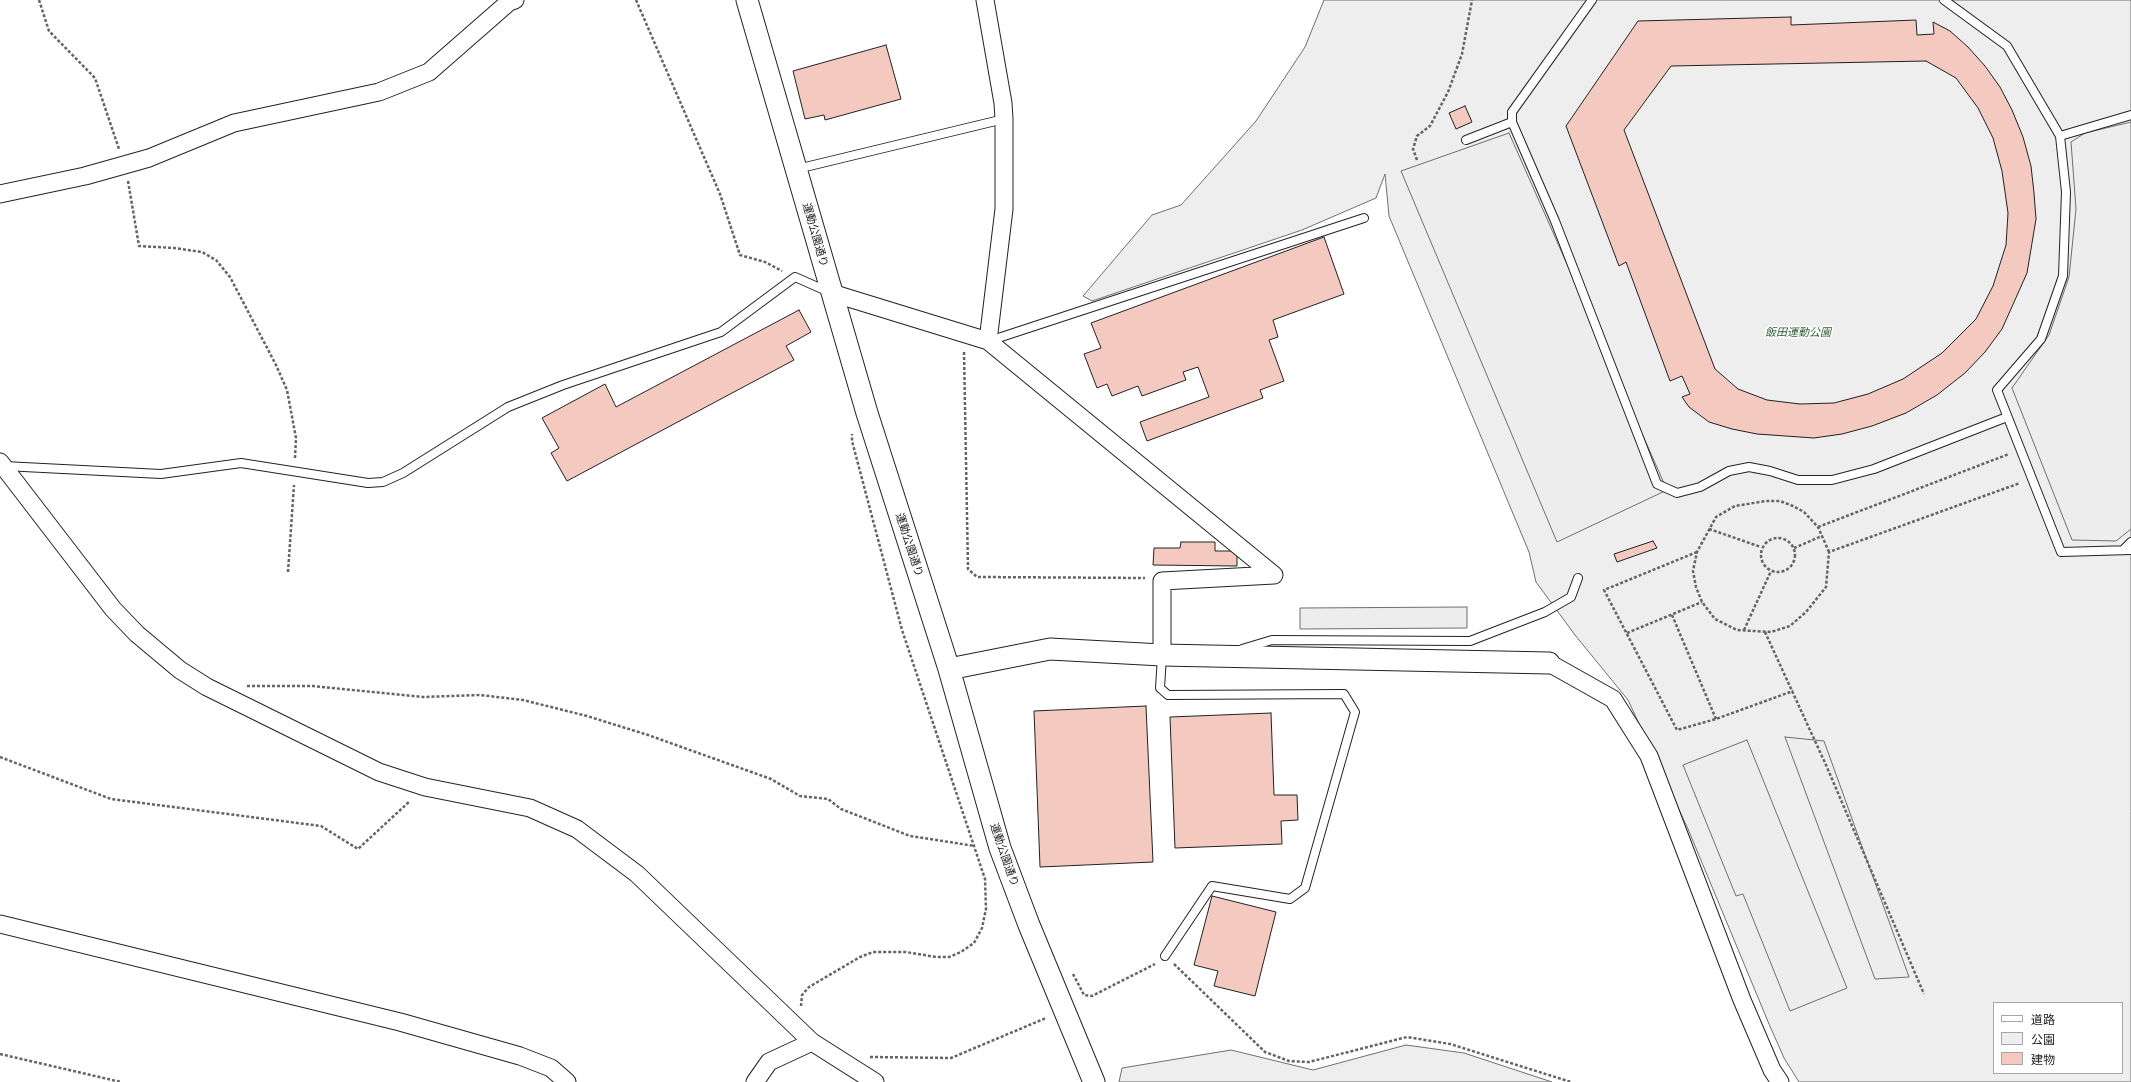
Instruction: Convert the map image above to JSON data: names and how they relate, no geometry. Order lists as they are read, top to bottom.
{
  "streets": {
    "street": ["運動公園通り"]
  },
  "parks": ["飯田運動公園"],
  "legend": ["道路", "公園", "建物"]
}
